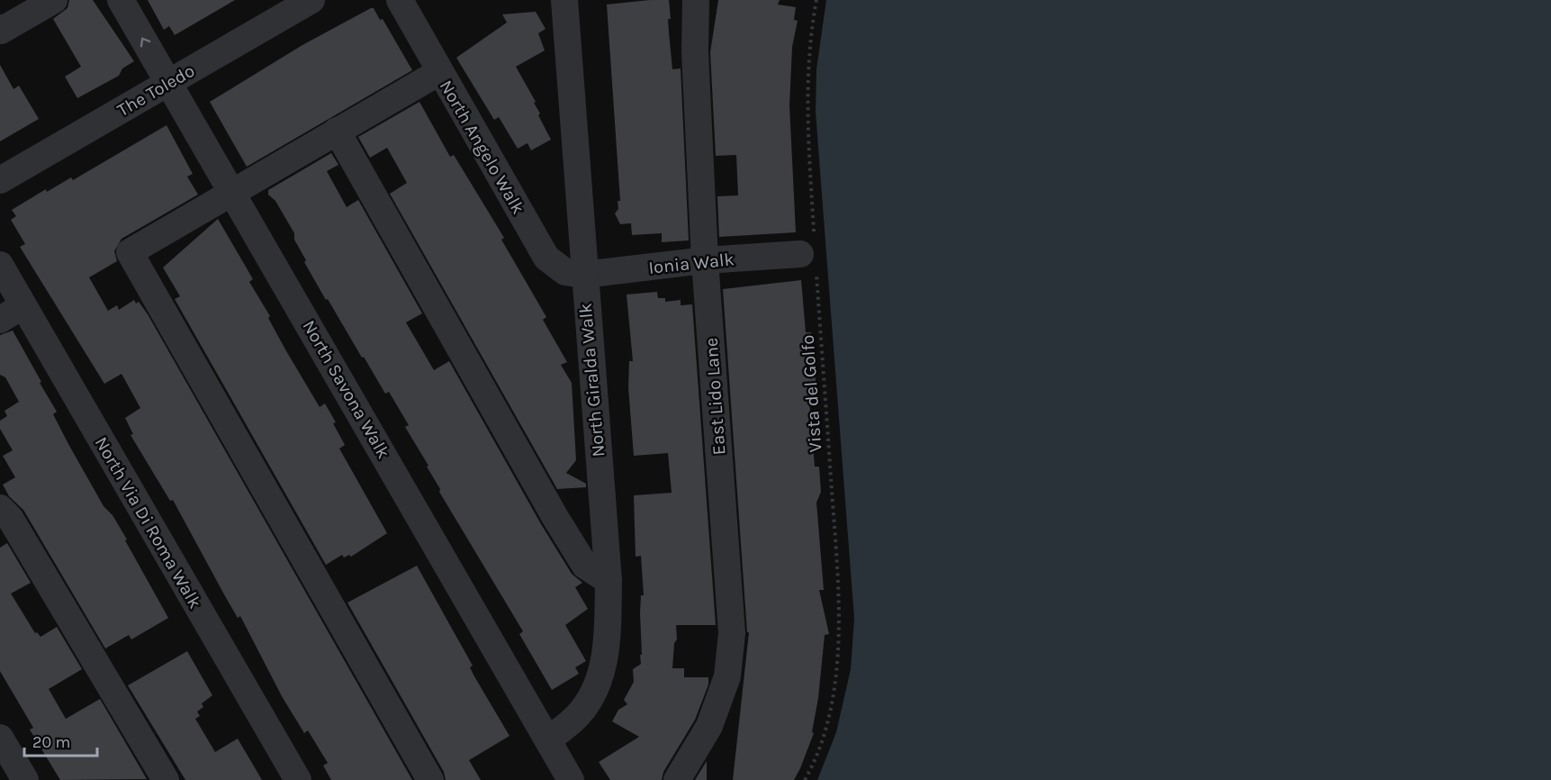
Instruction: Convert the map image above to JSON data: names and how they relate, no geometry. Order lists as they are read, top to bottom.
{
  "streets": {
    "street": [
      "The Toledo",
      "North Angelo Walk",
      "Ionia Walk",
      "North Giralda Walk",
      "North Savona Walk",
      "East Lido Lane",
      "North Via Di Roma Walk"
    ],
    "path": ["Vista del Golfo"]
  },
  "crossings": [
    ["The Toledo", "North Savona Walk"],
    ["North Angelo Walk", "Ionia Walk"],
    ["North Angelo Walk", "North Giralda Walk"],
    ["Ionia Walk", "North Giralda Walk"],
    ["Ionia Walk", "Vista del Golfo"],
    ["Ionia Walk", "East Lido Lane"],
    ["North Giralda Walk", "North Savona Walk"]
  ],
  "scale_bar": "20 m"
}
